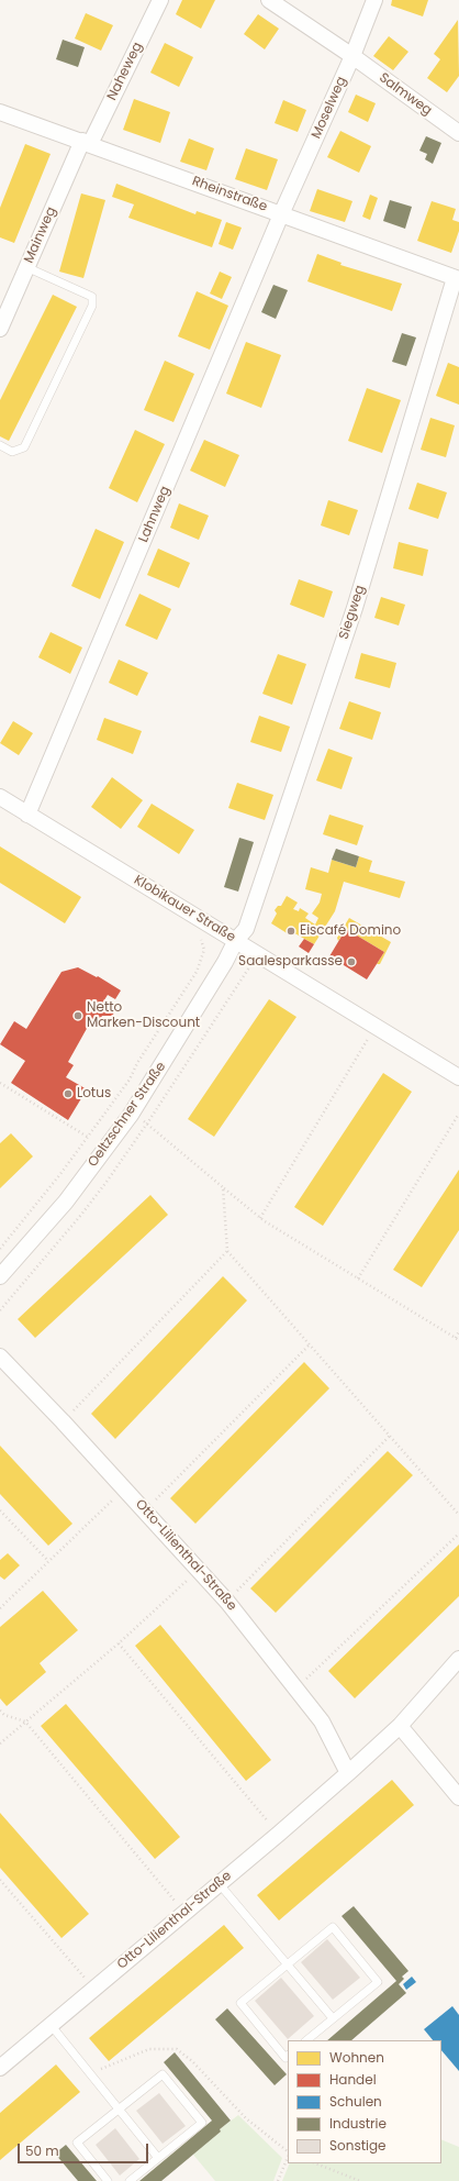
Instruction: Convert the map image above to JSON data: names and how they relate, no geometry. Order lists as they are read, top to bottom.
{
  "streets": {
    "street": [
      "Naheweg",
      "Salmweg",
      "Moselweg",
      "Rheinstraße",
      "Mainweg",
      "Lahnweg",
      "Siegweg",
      "Klobikauer Straße",
      "Oeltzschner Straße",
      "Otto-Lilienthal-Straße"
    ]
  },
  "crossings": [
    ["Naheweg", "Rheinstraße"],
    ["Naheweg", "Mainweg"],
    ["Salmweg", "Moselweg"],
    ["Moselweg", "Rheinstraße"],
    ["Moselweg", "Lahnweg"],
    ["Rheinstraße", "Mainweg"],
    ["Rheinstraße", "Lahnweg"],
    ["Rheinstraße", "Siegweg"],
    ["Lahnweg", "Klobikauer Straße"],
    ["Siegweg", "Klobikauer Straße"],
    ["Siegweg", "Oeltzschner Straße"],
    ["Klobikauer Straße", "Oeltzschner Straße"]
  ],
  "places": [
    "Eiscafé Domino",
    "Saalesparkasse",
    "Netto Marken-Discount",
    "Lotus"
  ],
  "legend": [
    "Wohnen",
    "Handel",
    "Schulen",
    "Industrie",
    "Sonstige"
  ],
  "scale_bar": "50 m"
}
